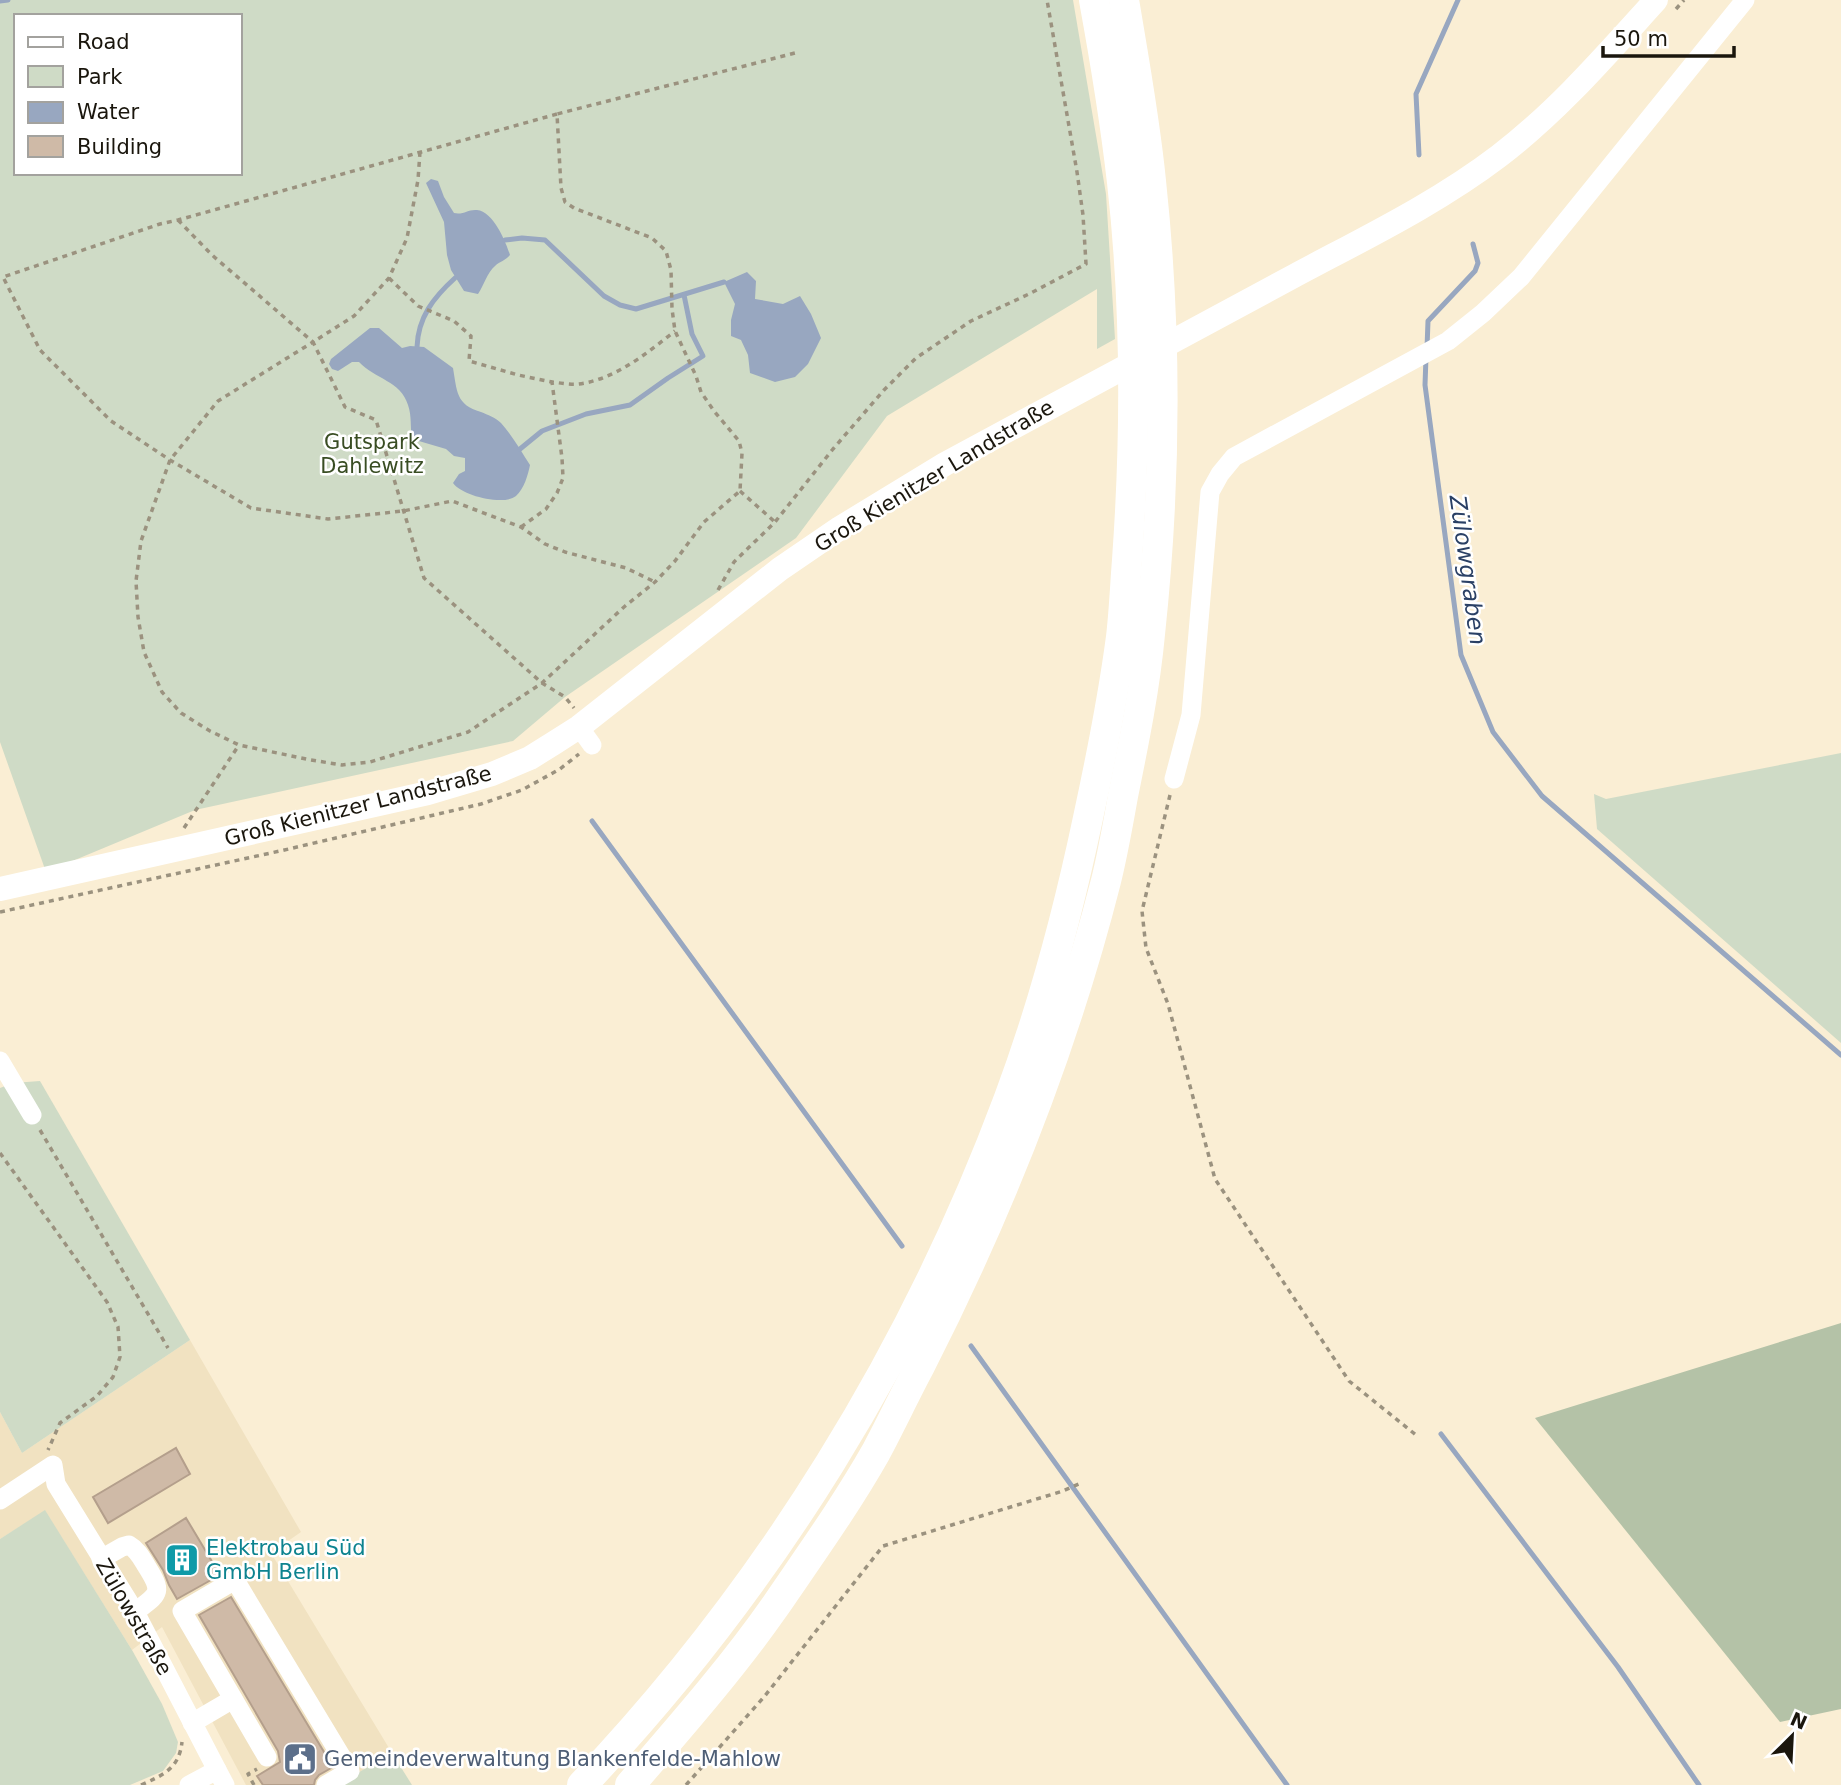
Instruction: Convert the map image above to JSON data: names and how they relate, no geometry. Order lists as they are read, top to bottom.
{
  "streets": {
    "main road": ["Groß Kienitzer Landstraße"],
    "street": ["Zülowstraße"]
  },
  "water": ["Zülowgraben"],
  "parks": ["Gutspark Dahlewitz"],
  "places": {
    "building": ["Elektrobau Süd GmbH Berlin"],
    "public building": ["Gemeindeverwaltung Blankenfelde-Mahlow"]
  },
  "legend": [
    "Road",
    "Park",
    "Water",
    "Building"
  ],
  "scale_bar": "50 m",
  "north": "top right"
}
